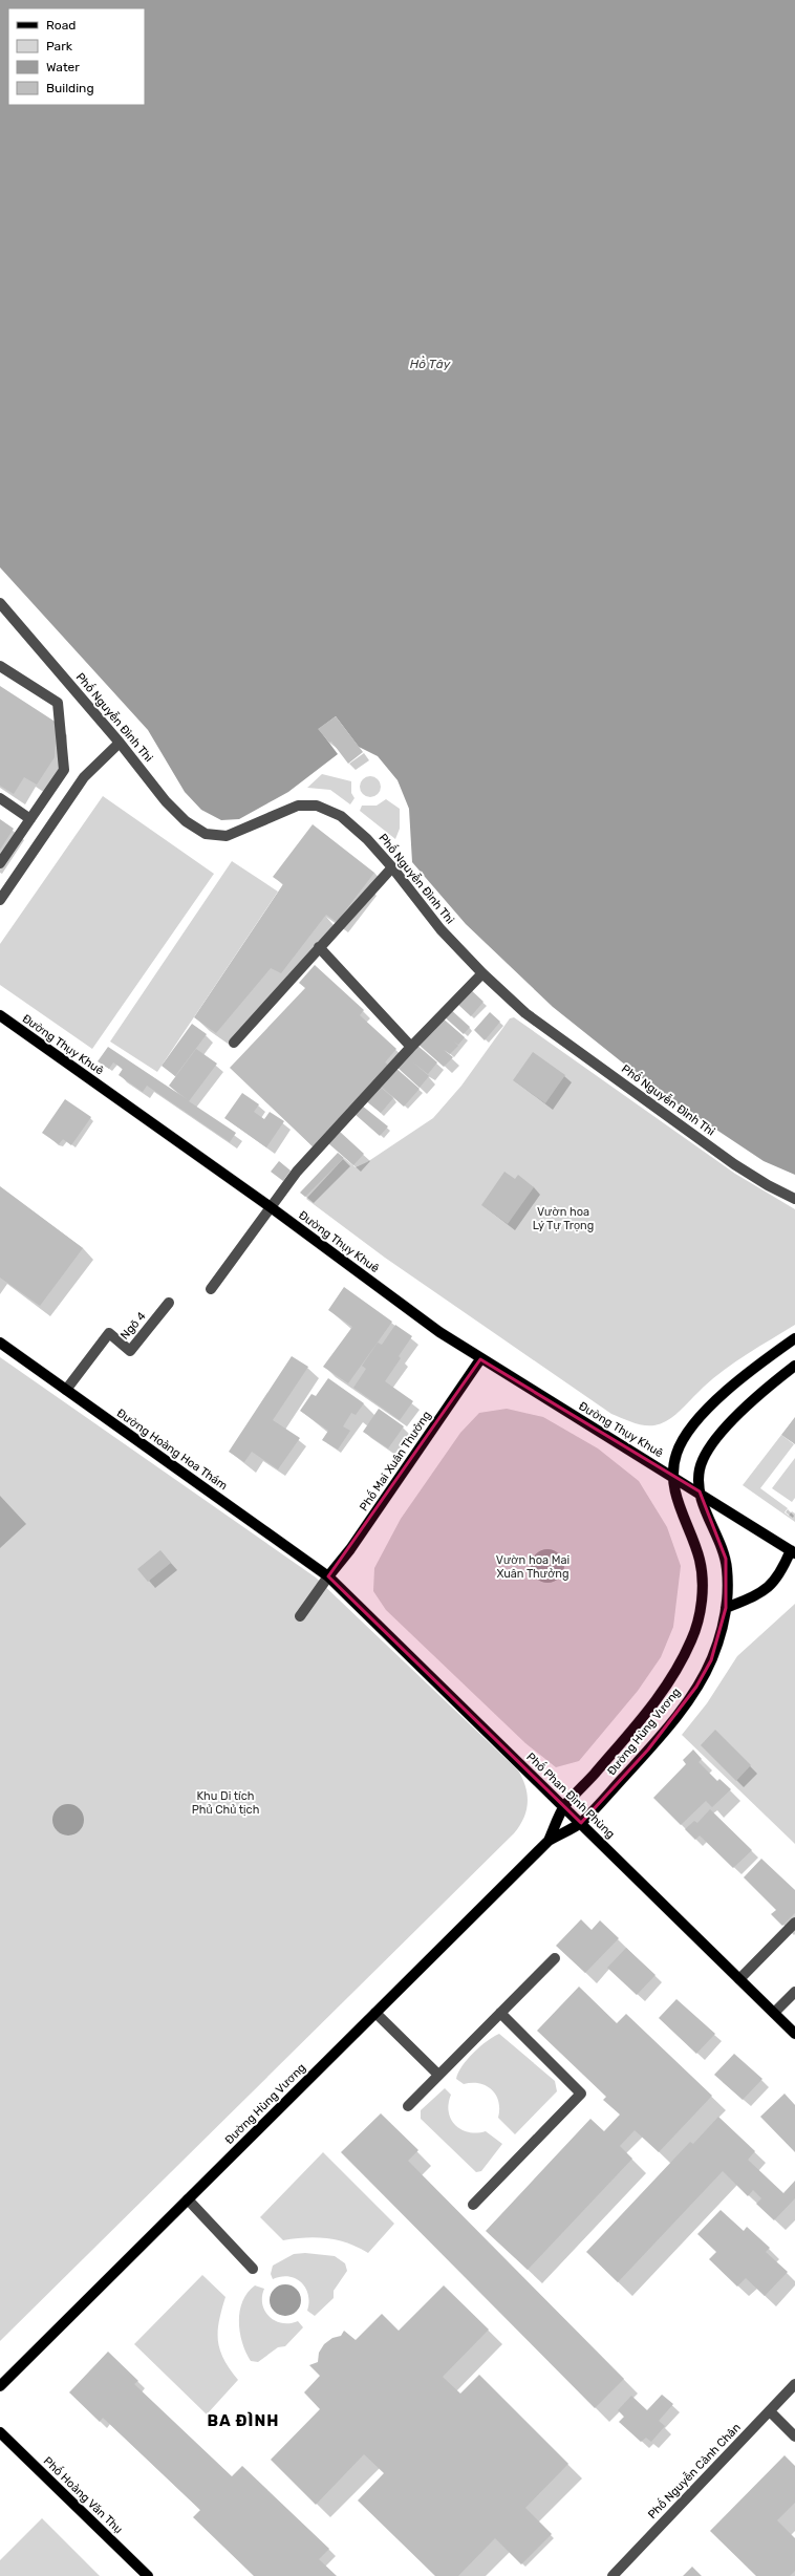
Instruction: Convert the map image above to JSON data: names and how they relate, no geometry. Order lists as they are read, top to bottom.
{
  "streets": {
    "main road": [
      "Đường Thụy Khuê",
      "Đường Hoàng Hoa Thám",
      "Phố Mai Xuân Thưởng",
      "Đường Hùng Vương",
      "Phố Phan Đình Phùng",
      "Phố Hoàng Văn Thụ"
    ],
    "street": ["Phố Nguyễn Đình Thi", "Ngõ 4", "Phố Nguyễn Cảnh Chân"]
  },
  "crossings": [
    ["Đường Thụy Khuê", "Phố Mai Xuân Thưởng"],
    ["Đường Thụy Khuê", "Đường Hùng Vương"],
    ["Ngõ 4", "Đường Hoàng Hoa Thám"],
    ["Đường Hoàng Hoa Thám", "Phố Mai Xuân Thưởng"],
    ["Đường Hoàng Hoa Thám", "Phố Phan Đình Phùng"],
    ["Phố Mai Xuân Thưởng", "Phố Phan Đình Phùng"],
    ["Đường Hùng Vương", "Phố Phan Đình Phùng"]
  ],
  "districts": ["BA ĐÌNH"],
  "water": ["Hồ Tây"],
  "parks": ["Vườn hoa Lý Tự Trọng", "Vườn hoa Mai Xuân Thưởng", "Khu Di tích Phủ Chủ tịch"],
  "legend": [
    "Road",
    "Park",
    "Water",
    "Building"
  ]
}
